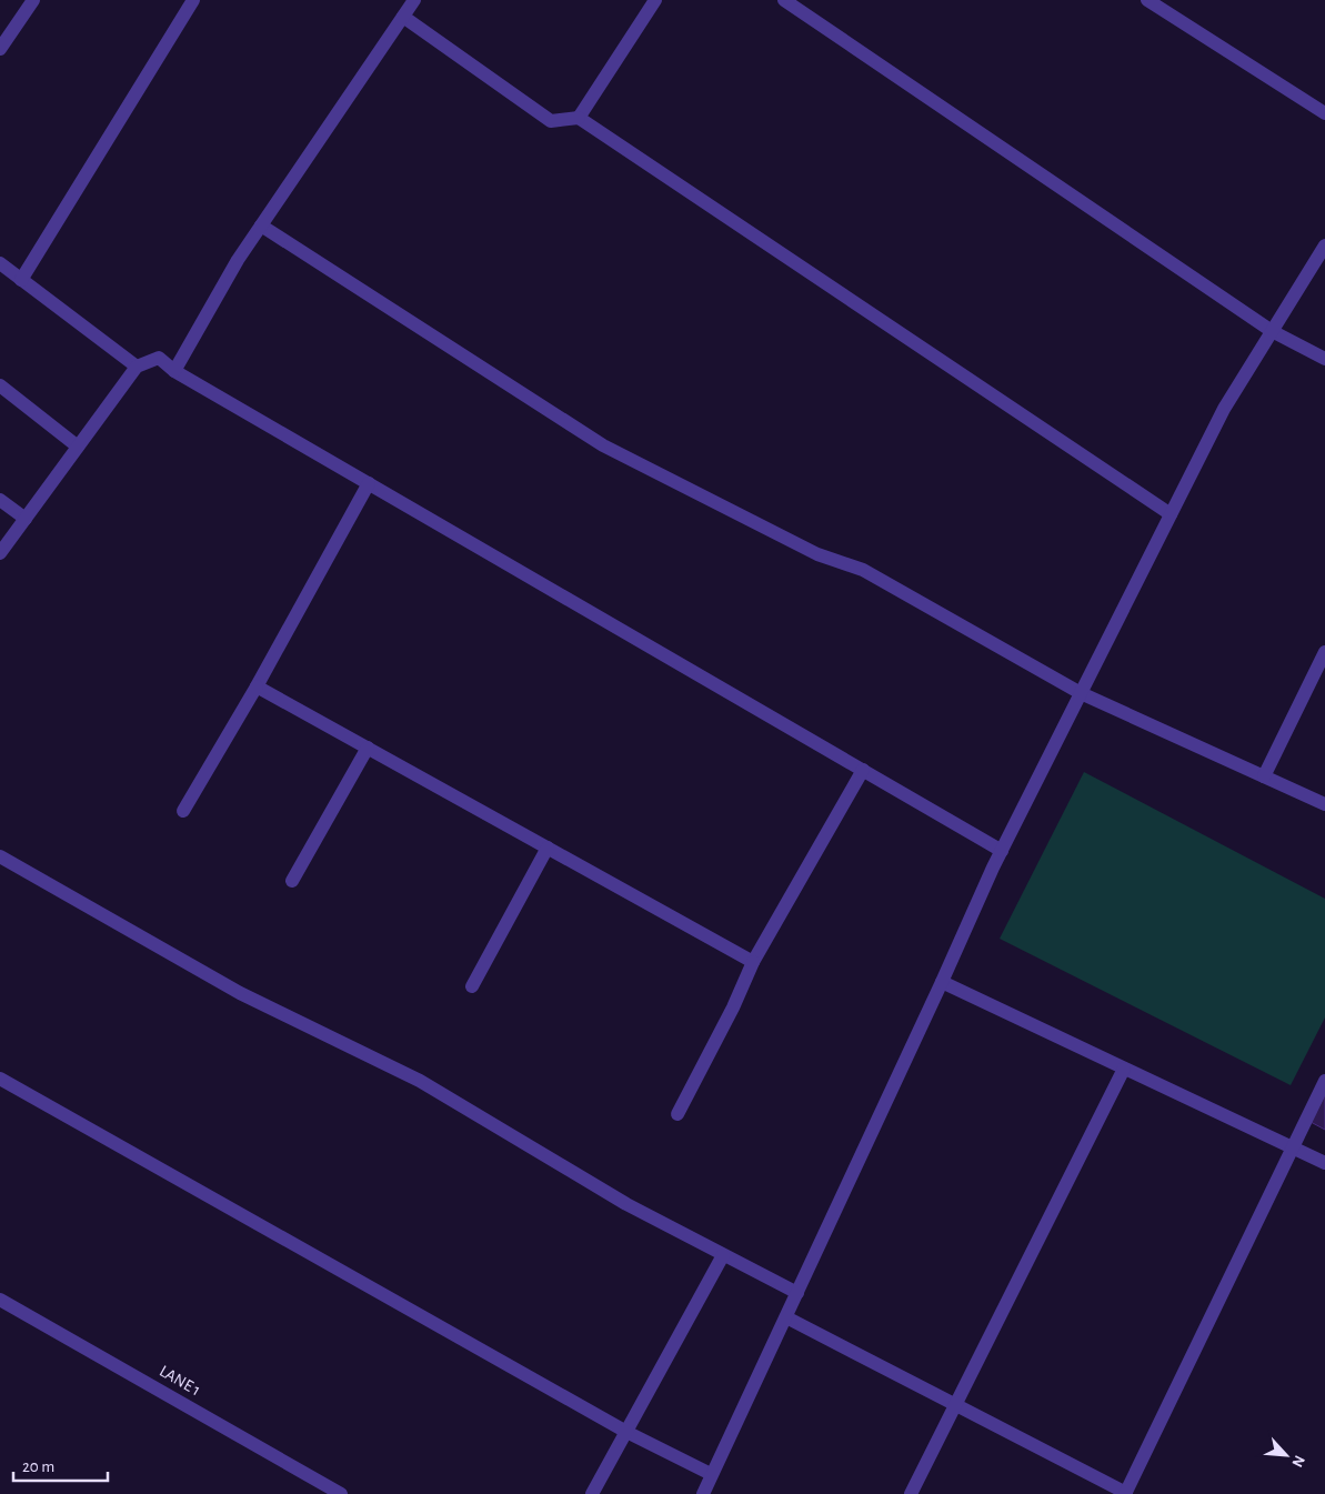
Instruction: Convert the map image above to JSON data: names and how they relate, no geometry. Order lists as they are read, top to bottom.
{
  "streets": {
    "street": ["LANE 1"]
  },
  "scale_bar": "20 m",
  "north": "bottom right"
}
